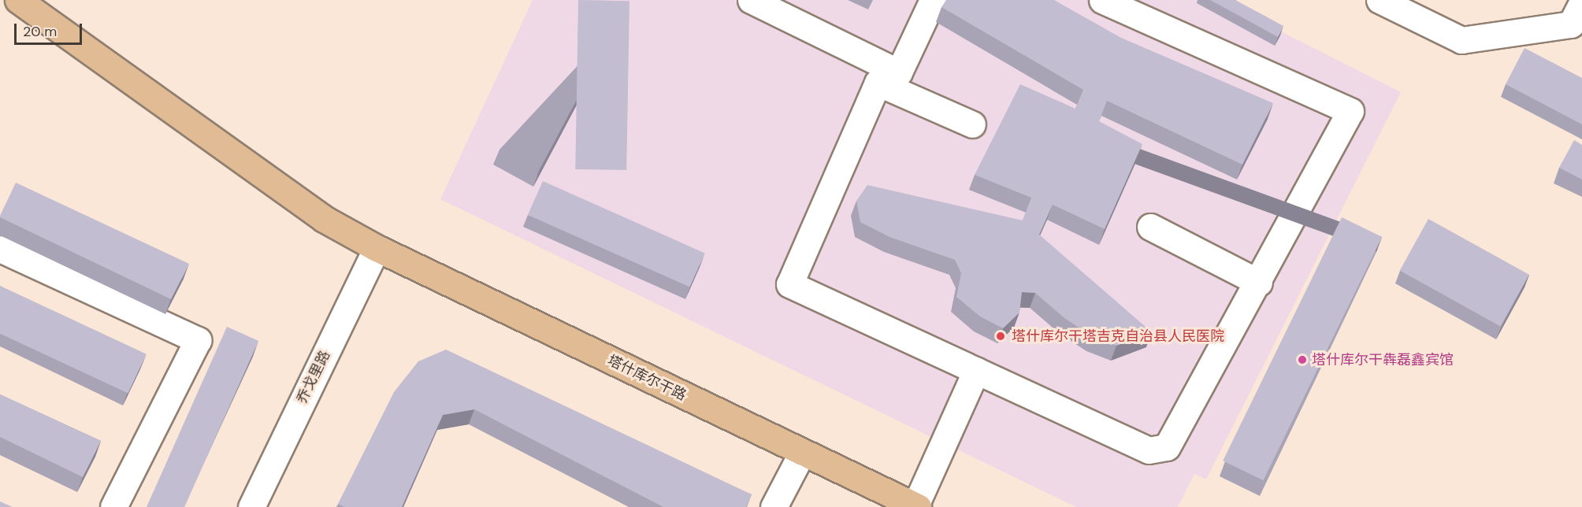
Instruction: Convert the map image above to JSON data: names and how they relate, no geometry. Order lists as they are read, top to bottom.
{
  "streets": {
    "main road": ["塔什库尔干路"],
    "street": ["乔戈里路"]
  },
  "crossings": [
    ["乔戈里路", "塔什库尔干路"]
  ],
  "places": ["塔什库尔干塔吉克自治县人民医院", "塔什库尔干犇磊鑫宾馆"],
  "scale_bar": "20 m"
}
